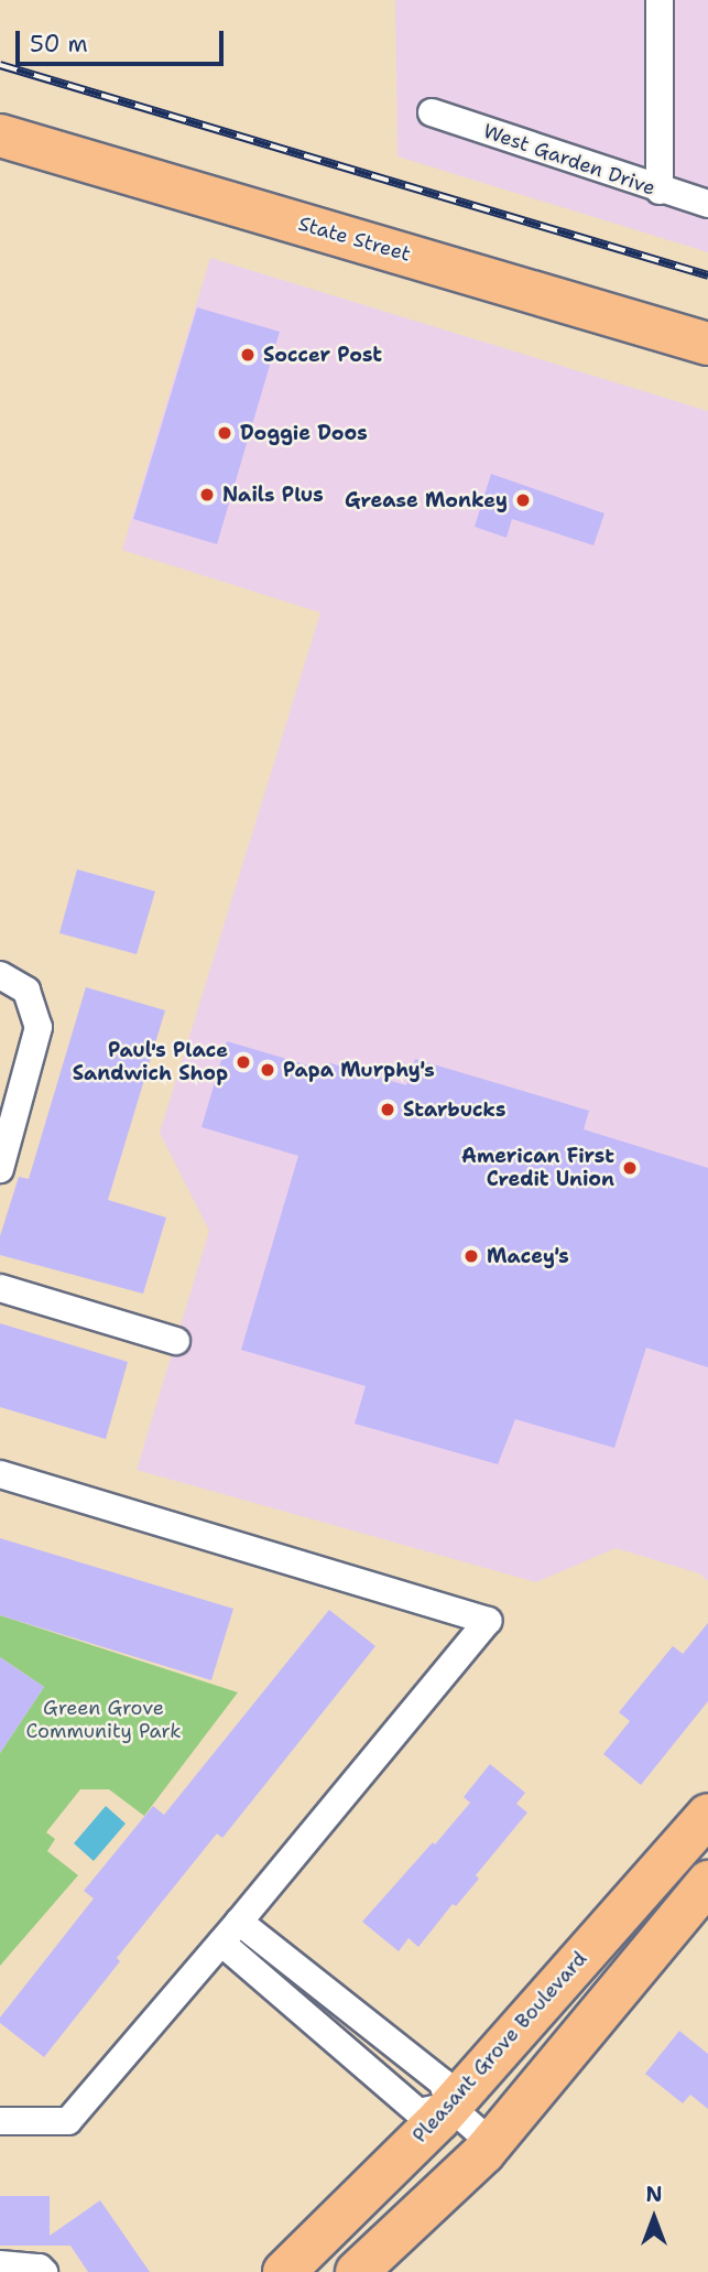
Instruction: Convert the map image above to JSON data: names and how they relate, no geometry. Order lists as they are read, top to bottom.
{
  "streets": {
    "main road": ["State Street", "Pleasant Grove Boulevard"],
    "street": ["West Garden Drive"]
  },
  "parks": ["Green Grove Community Park"],
  "places": [
    "Soccer Post",
    "Doggie Doos",
    "Nails Plus",
    "Grease Monkey",
    "Paul's Place Sandwich Shop",
    "Papa Murphy's",
    "Starbucks",
    "American First Credit Union",
    "Macey's"
  ],
  "scale_bar": "50 m",
  "north": "top"
}
